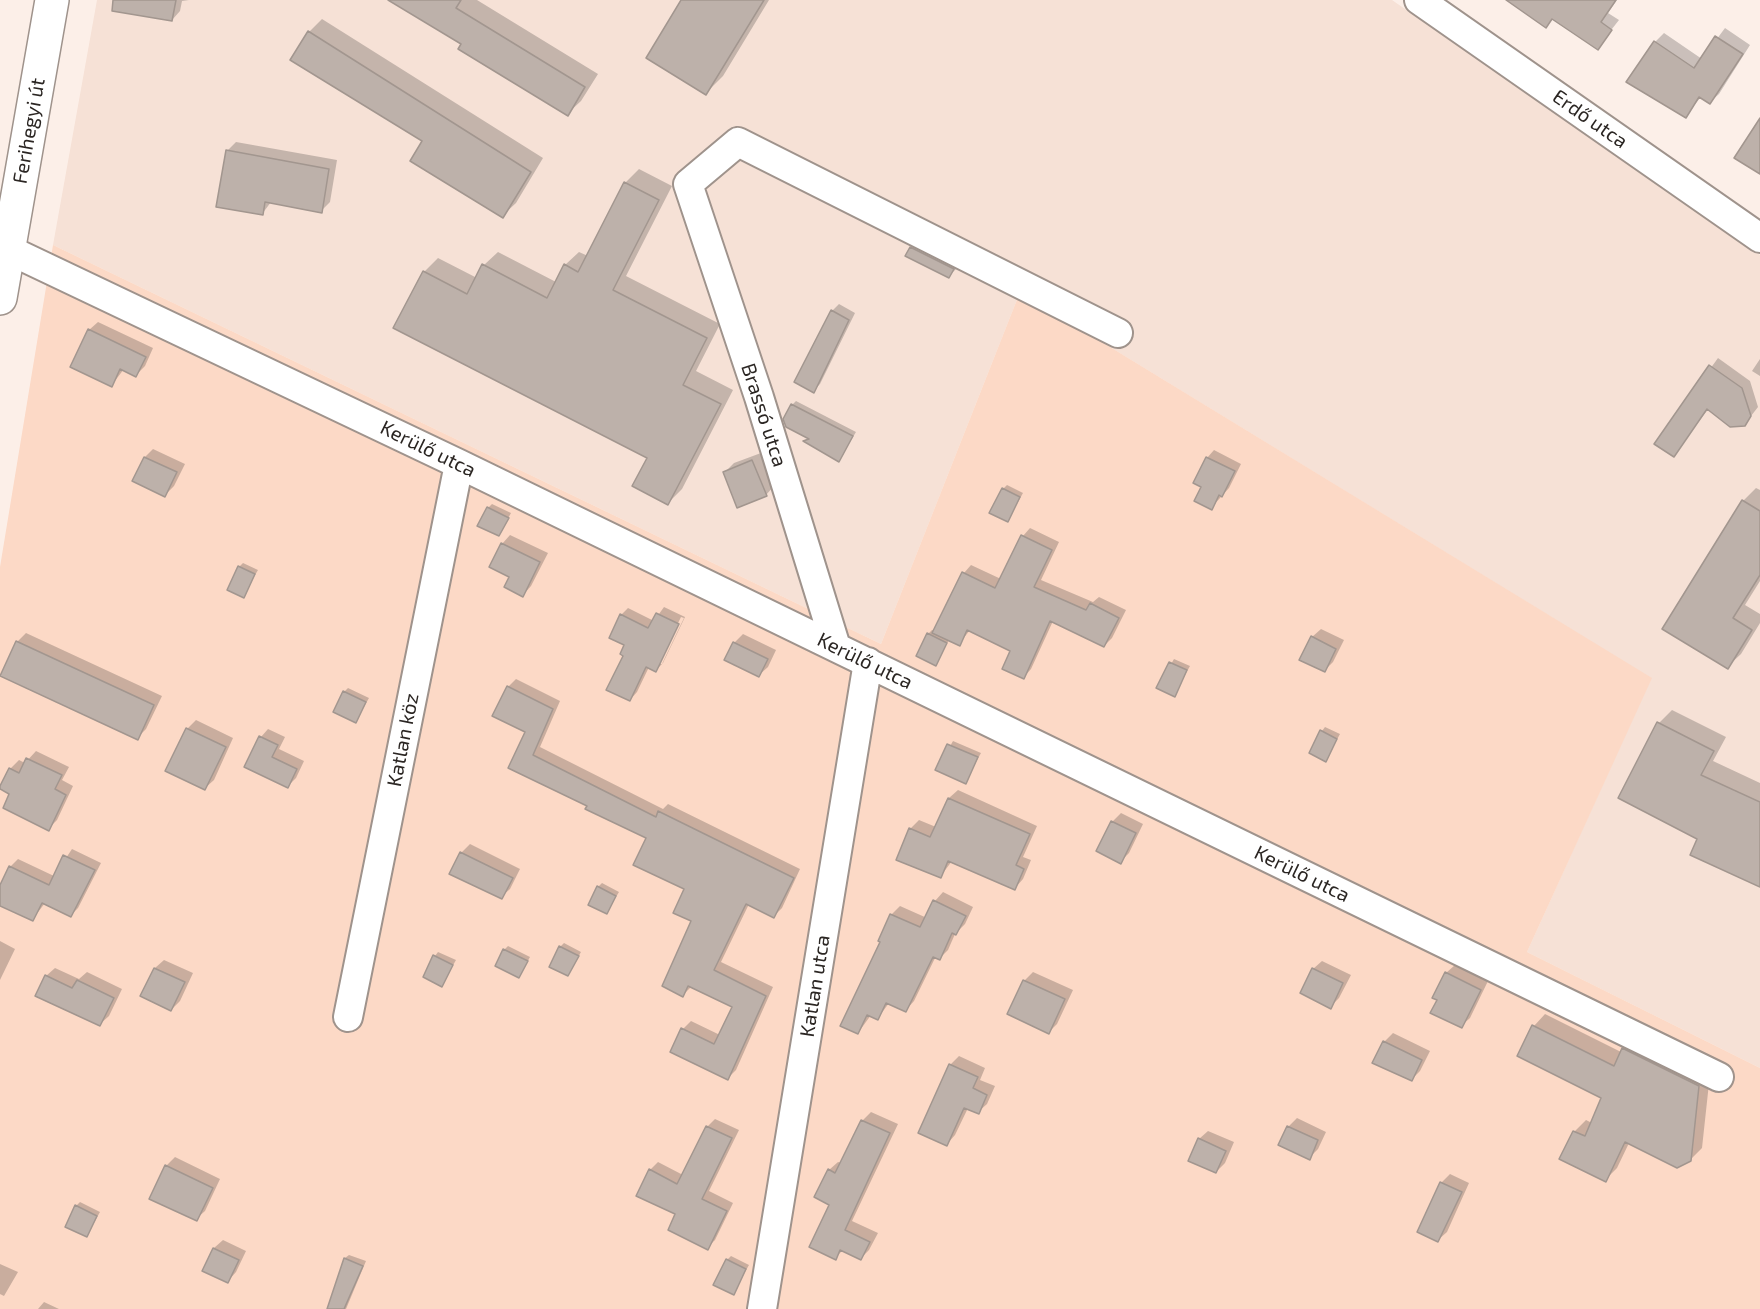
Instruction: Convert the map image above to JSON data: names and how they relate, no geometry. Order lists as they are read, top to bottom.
{
  "streets": {
    "main road": ["Ferihegyi út"],
    "street": [
      "Erdő utca",
      "Brassó utca",
      "Kerülő utca",
      "Katlan köz",
      "Katlan utca"
    ]
  },
  "crossings": [
    ["Ferihegyi út", "Kerülő utca"],
    ["Brassó utca", "Kerülő utca"],
    ["Kerülő utca", "Katlan köz"],
    ["Kerülő utca", "Katlan utca"]
  ]
}
